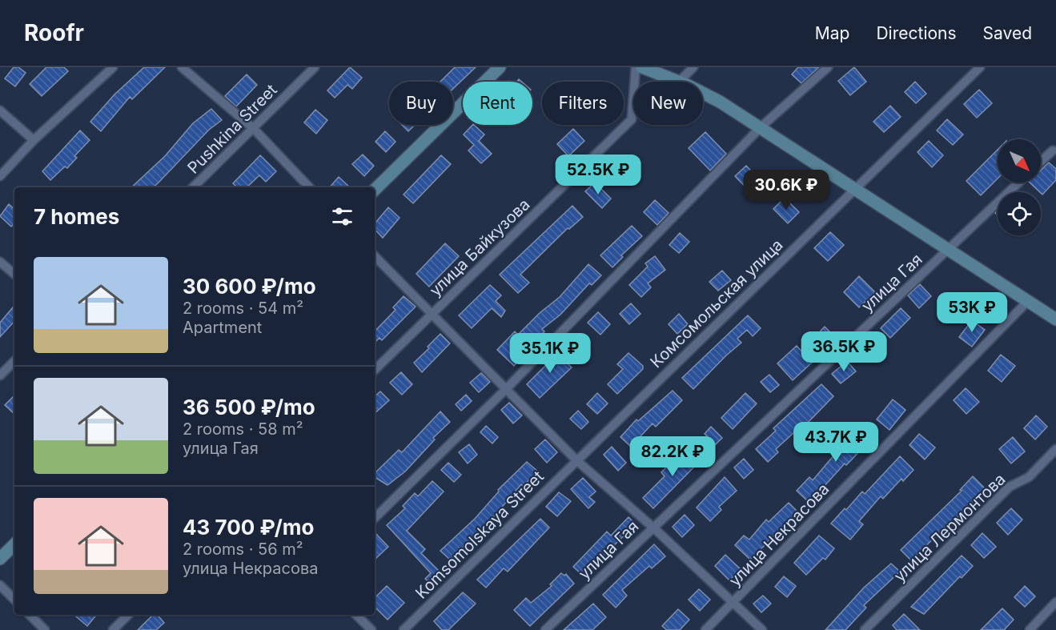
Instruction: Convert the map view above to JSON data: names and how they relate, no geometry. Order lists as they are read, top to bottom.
{
  "streets": {
    "street": [
      "Pushkina Street",
      "улица Байкузова",
      "улица Гая",
      "Комсомольская улица",
      "улица Лермонтова",
      "Komsomolskaya Street",
      "улица Некрасова"
    ]
  },
  "crossings": [
    ["Комсомольская улица", "Komsomolskaya Street"]
  ],
  "north": "bottom right",
  "page": {
    "header": "Roofr",
    "nav": ["Map", "Directions", "Saved"],
    "chip": [
      "Buy",
      "Rent",
      "Filters",
      "New"
    ],
    "price": [
      "52.5K ₽",
      "30.6K ₽",
      "53K ₽",
      "36.5K ₽",
      "35.1K ₽",
      "43.7K ₽",
      "82.2K ₽"
    ],
    "heading": "7 homes",
    "list": [
      {
        "name": "30 600 ₽/mo",
        "note": "2 rooms · 54 m² · Apartment"
      },
      {
        "name": "36 500 ₽/mo",
        "note": "2 rooms · 58 m² · улица Гая"
      },
      {
        "name": "43 700 ₽/mo",
        "note": "2 rooms · 56 m² · улица Некрасова"
      }
    ]
  }
}
